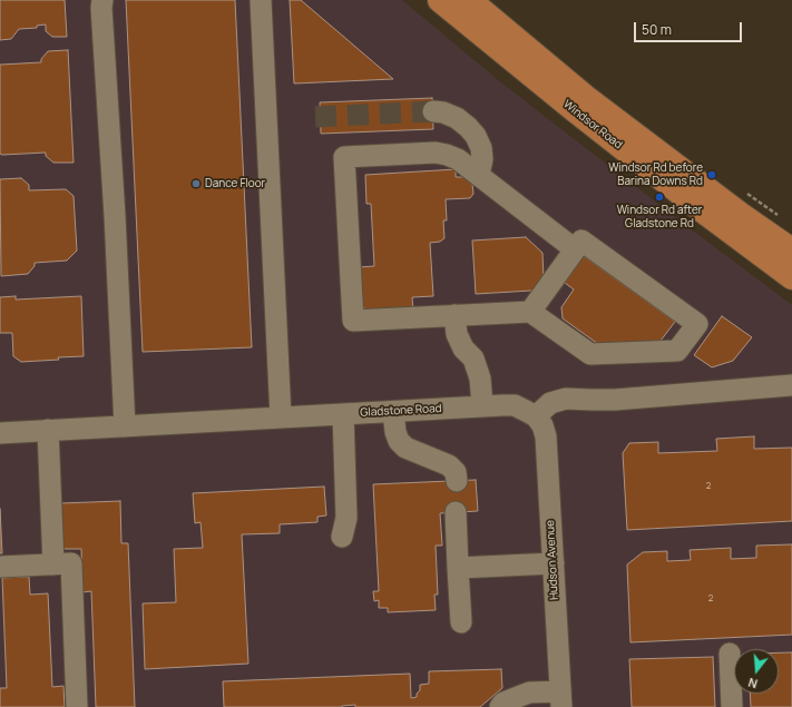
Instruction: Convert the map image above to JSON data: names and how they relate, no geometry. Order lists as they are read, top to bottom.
{
  "streets": {
    "main road": ["Windsor Road"],
    "street": ["Gladstone Road", "Hudson Avenue"]
  },
  "crossings": [
    ["Gladstone Road", "Hudson Avenue"]
  ],
  "places": ["Windsor Rd before Barina Downs Rd", "Dance Floor", "Windsor Rd after Gladstone Rd"],
  "house_numbers": ["2", "2"],
  "scale_bar": "50 m",
  "north": "bottom"
}
